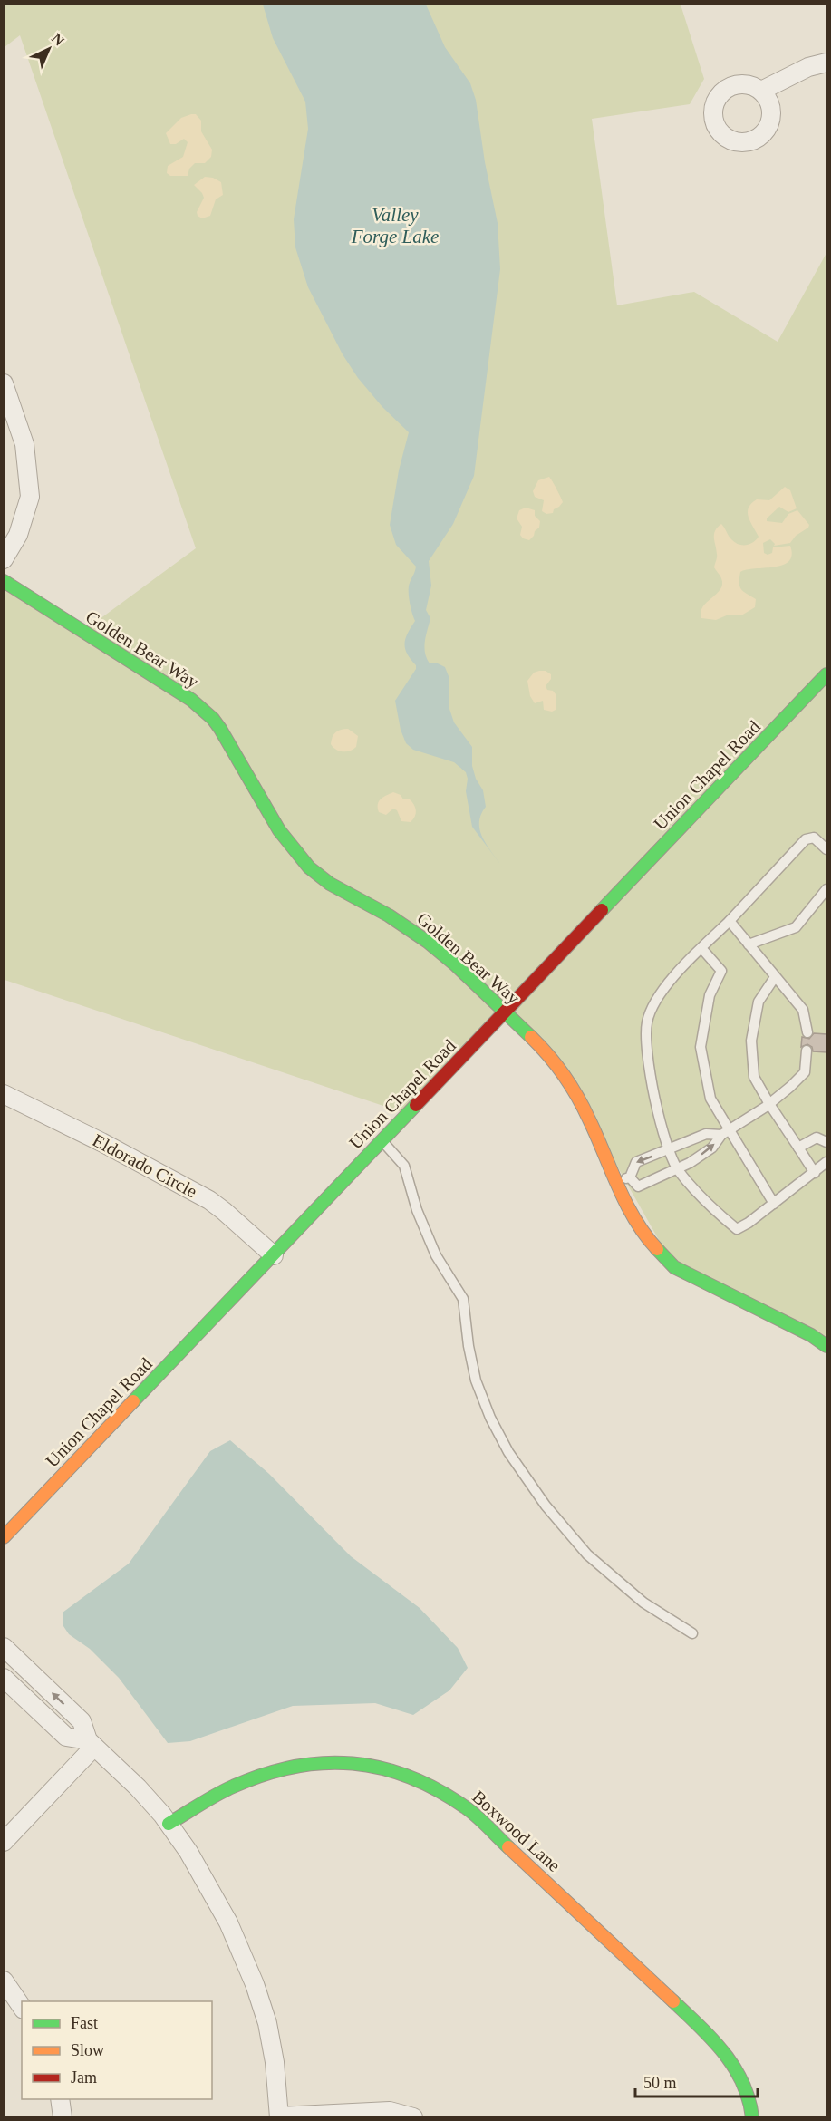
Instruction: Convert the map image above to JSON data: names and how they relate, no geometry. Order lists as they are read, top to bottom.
{
  "streets": {
    "street": [
      "Golden Bear Way",
      "Union Chapel Road",
      "Eldorado Circle",
      "Boxwood Lane"
    ]
  },
  "crossings": [
    ["Golden Bear Way", "Union Chapel Road"],
    ["Union Chapel Road", "Eldorado Circle"]
  ],
  "water": ["Valley Forge Lake"],
  "legend": ["Fast", "Slow", "Jam"],
  "scale_bar": "50 m",
  "north": "top right"
}
